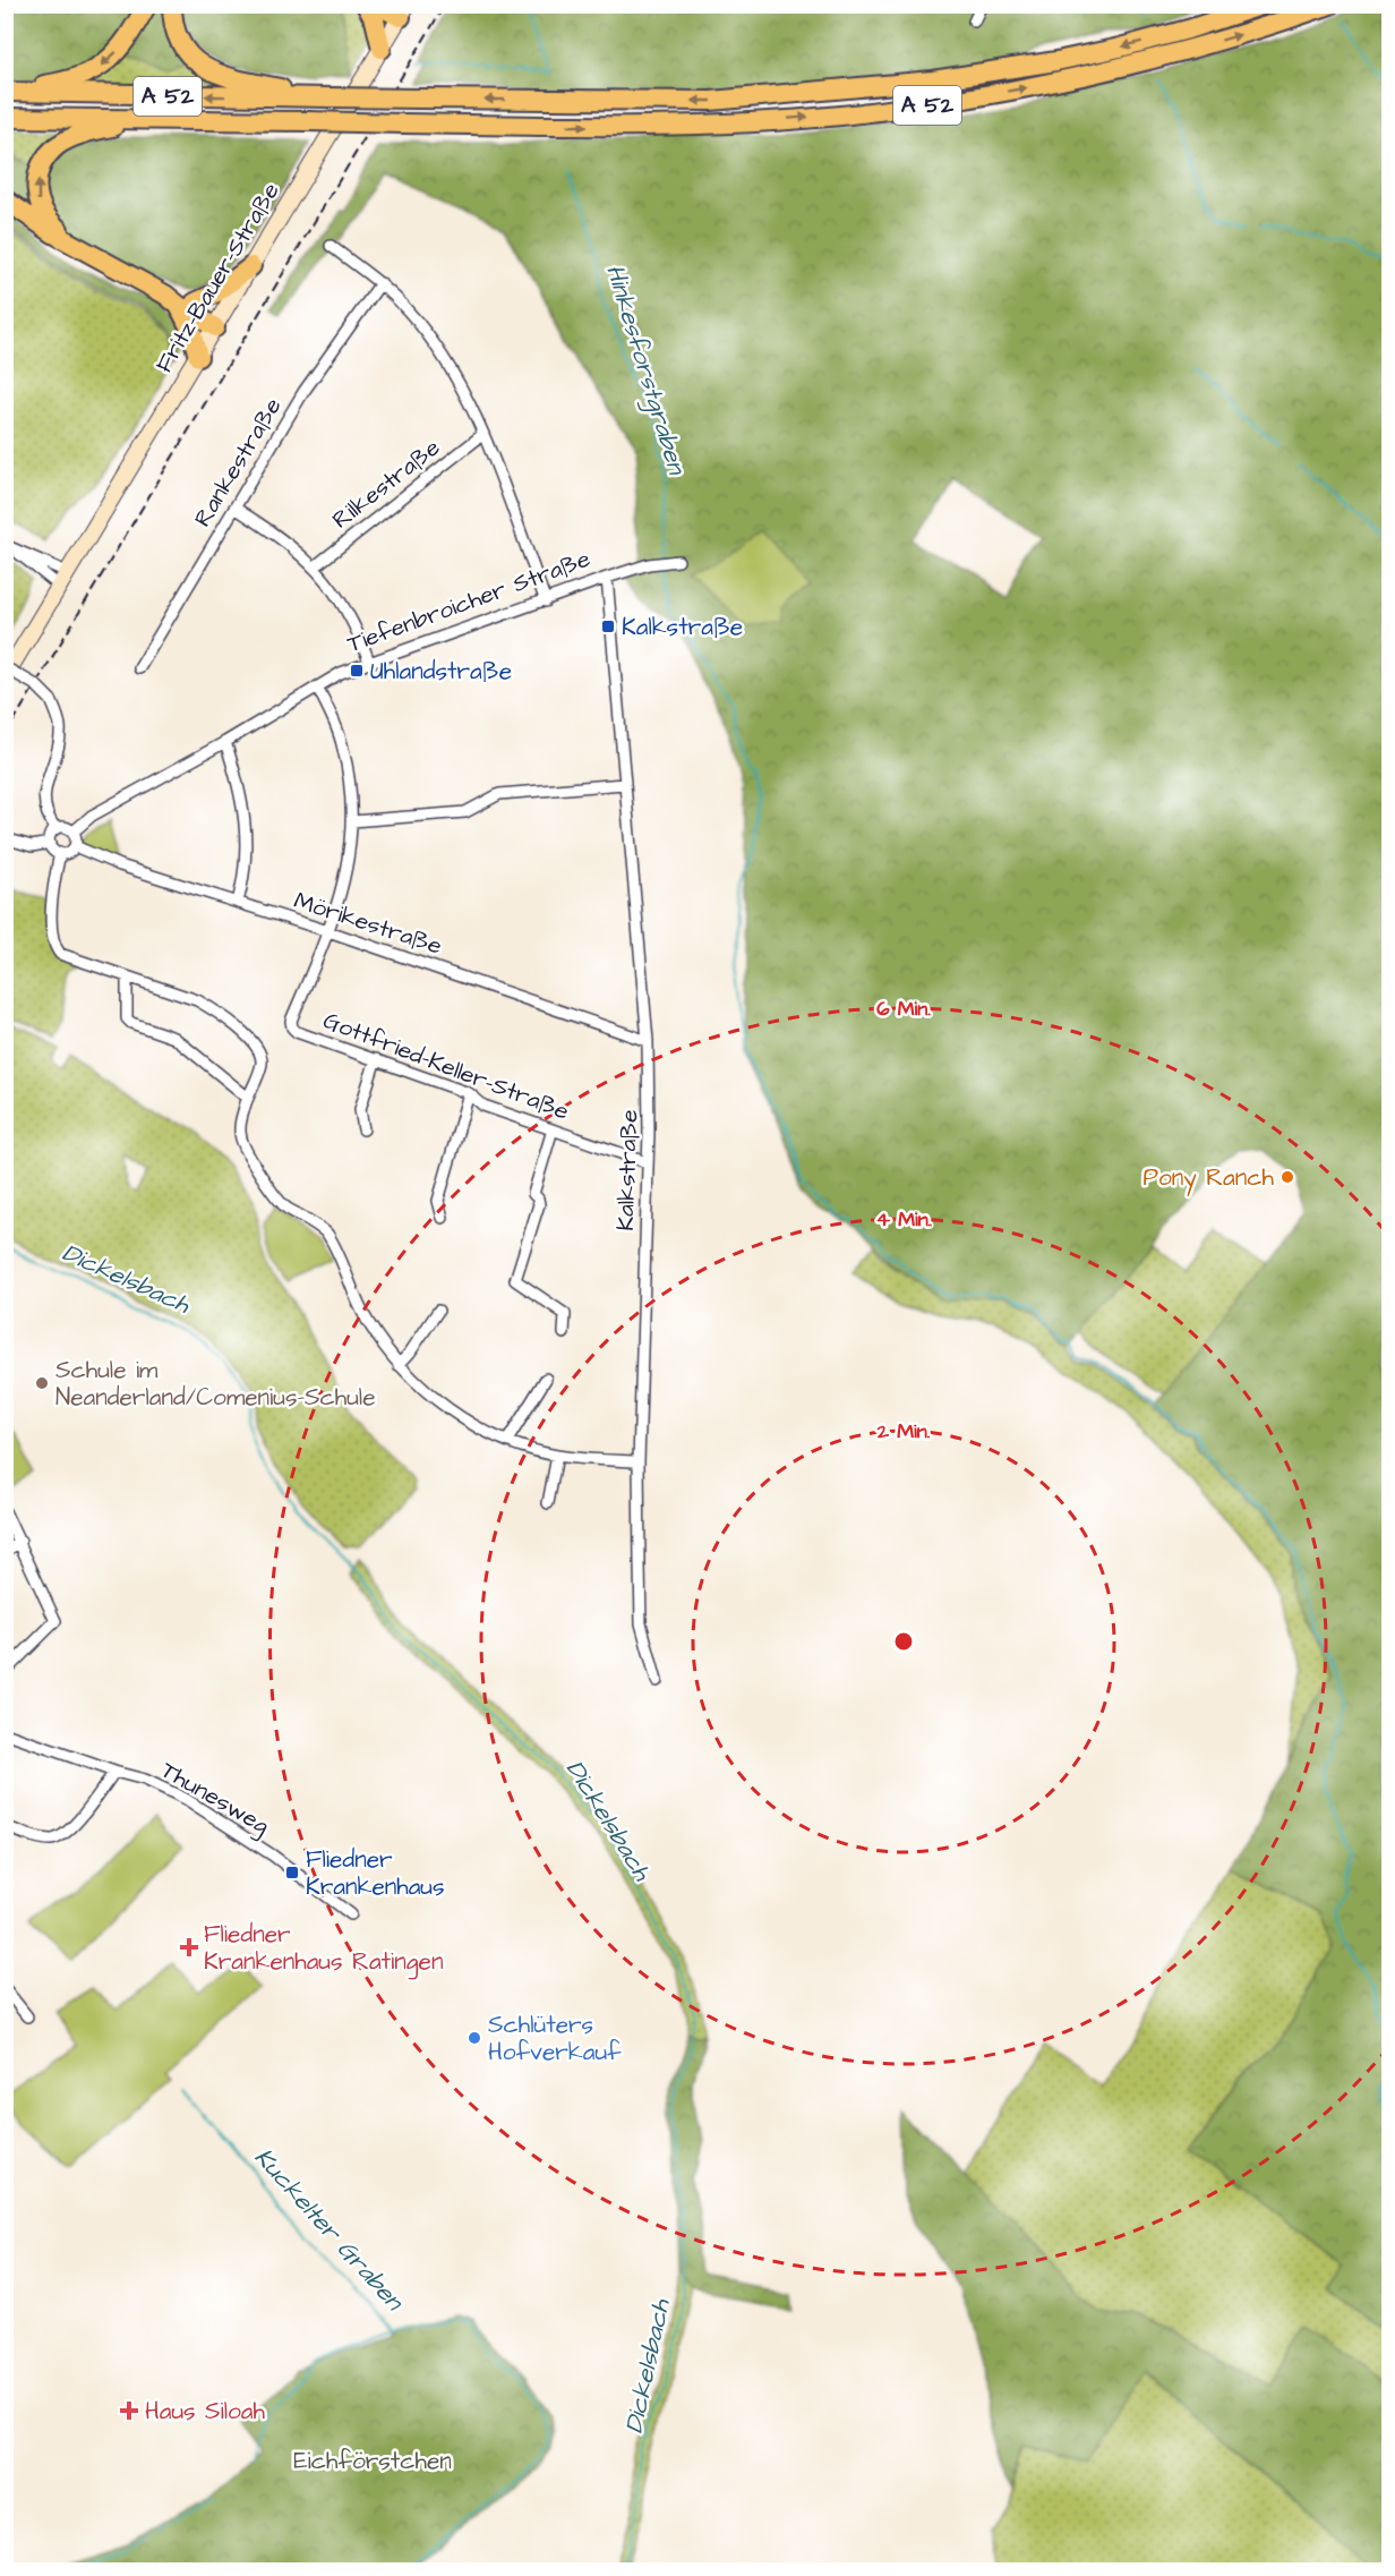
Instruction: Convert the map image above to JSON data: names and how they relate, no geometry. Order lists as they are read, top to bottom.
{
  "streets": {
    "highway": ["A 52"],
    "main road": ["Fritz-Bauer-Straße"],
    "street": [
      "Rankestraße",
      "Rilkestraße",
      "Tiefenbroicher Straße",
      "Mörikestraße",
      "Gottfried-Keller-Straße",
      "Kalkstraße",
      "Thunesweg"
    ]
  },
  "crossings": [
    ["Tiefenbroicher Straße", "Mörikestraße"],
    ["Tiefenbroicher Straße", "Kalkstraße"],
    ["Mörikestraße", "Gottfried-Keller-Straße"],
    ["Mörikestraße", "Kalkstraße"],
    ["Gottfried-Keller-Straße", "Kalkstraße"]
  ],
  "water": ["Hinkesforstgraben", "Dickelsbach", "Kuckelter Graben"],
  "parks": ["Eichförstchen"],
  "places": {
    "transit": ["Kalkstraße", "Uhlandstraße", "Fliedner Krankenhaus"],
    "other": ["Pony Ranch", "Schule im Neanderland/Comenius-Schule", "Schlüters Hofverkauf"],
    "health": ["Fliedner Krankenhaus Ratingen", "Haus Siloah"]
  },
  "rings": ["6 Min.", "4 Min.", "2 Min."]
}
